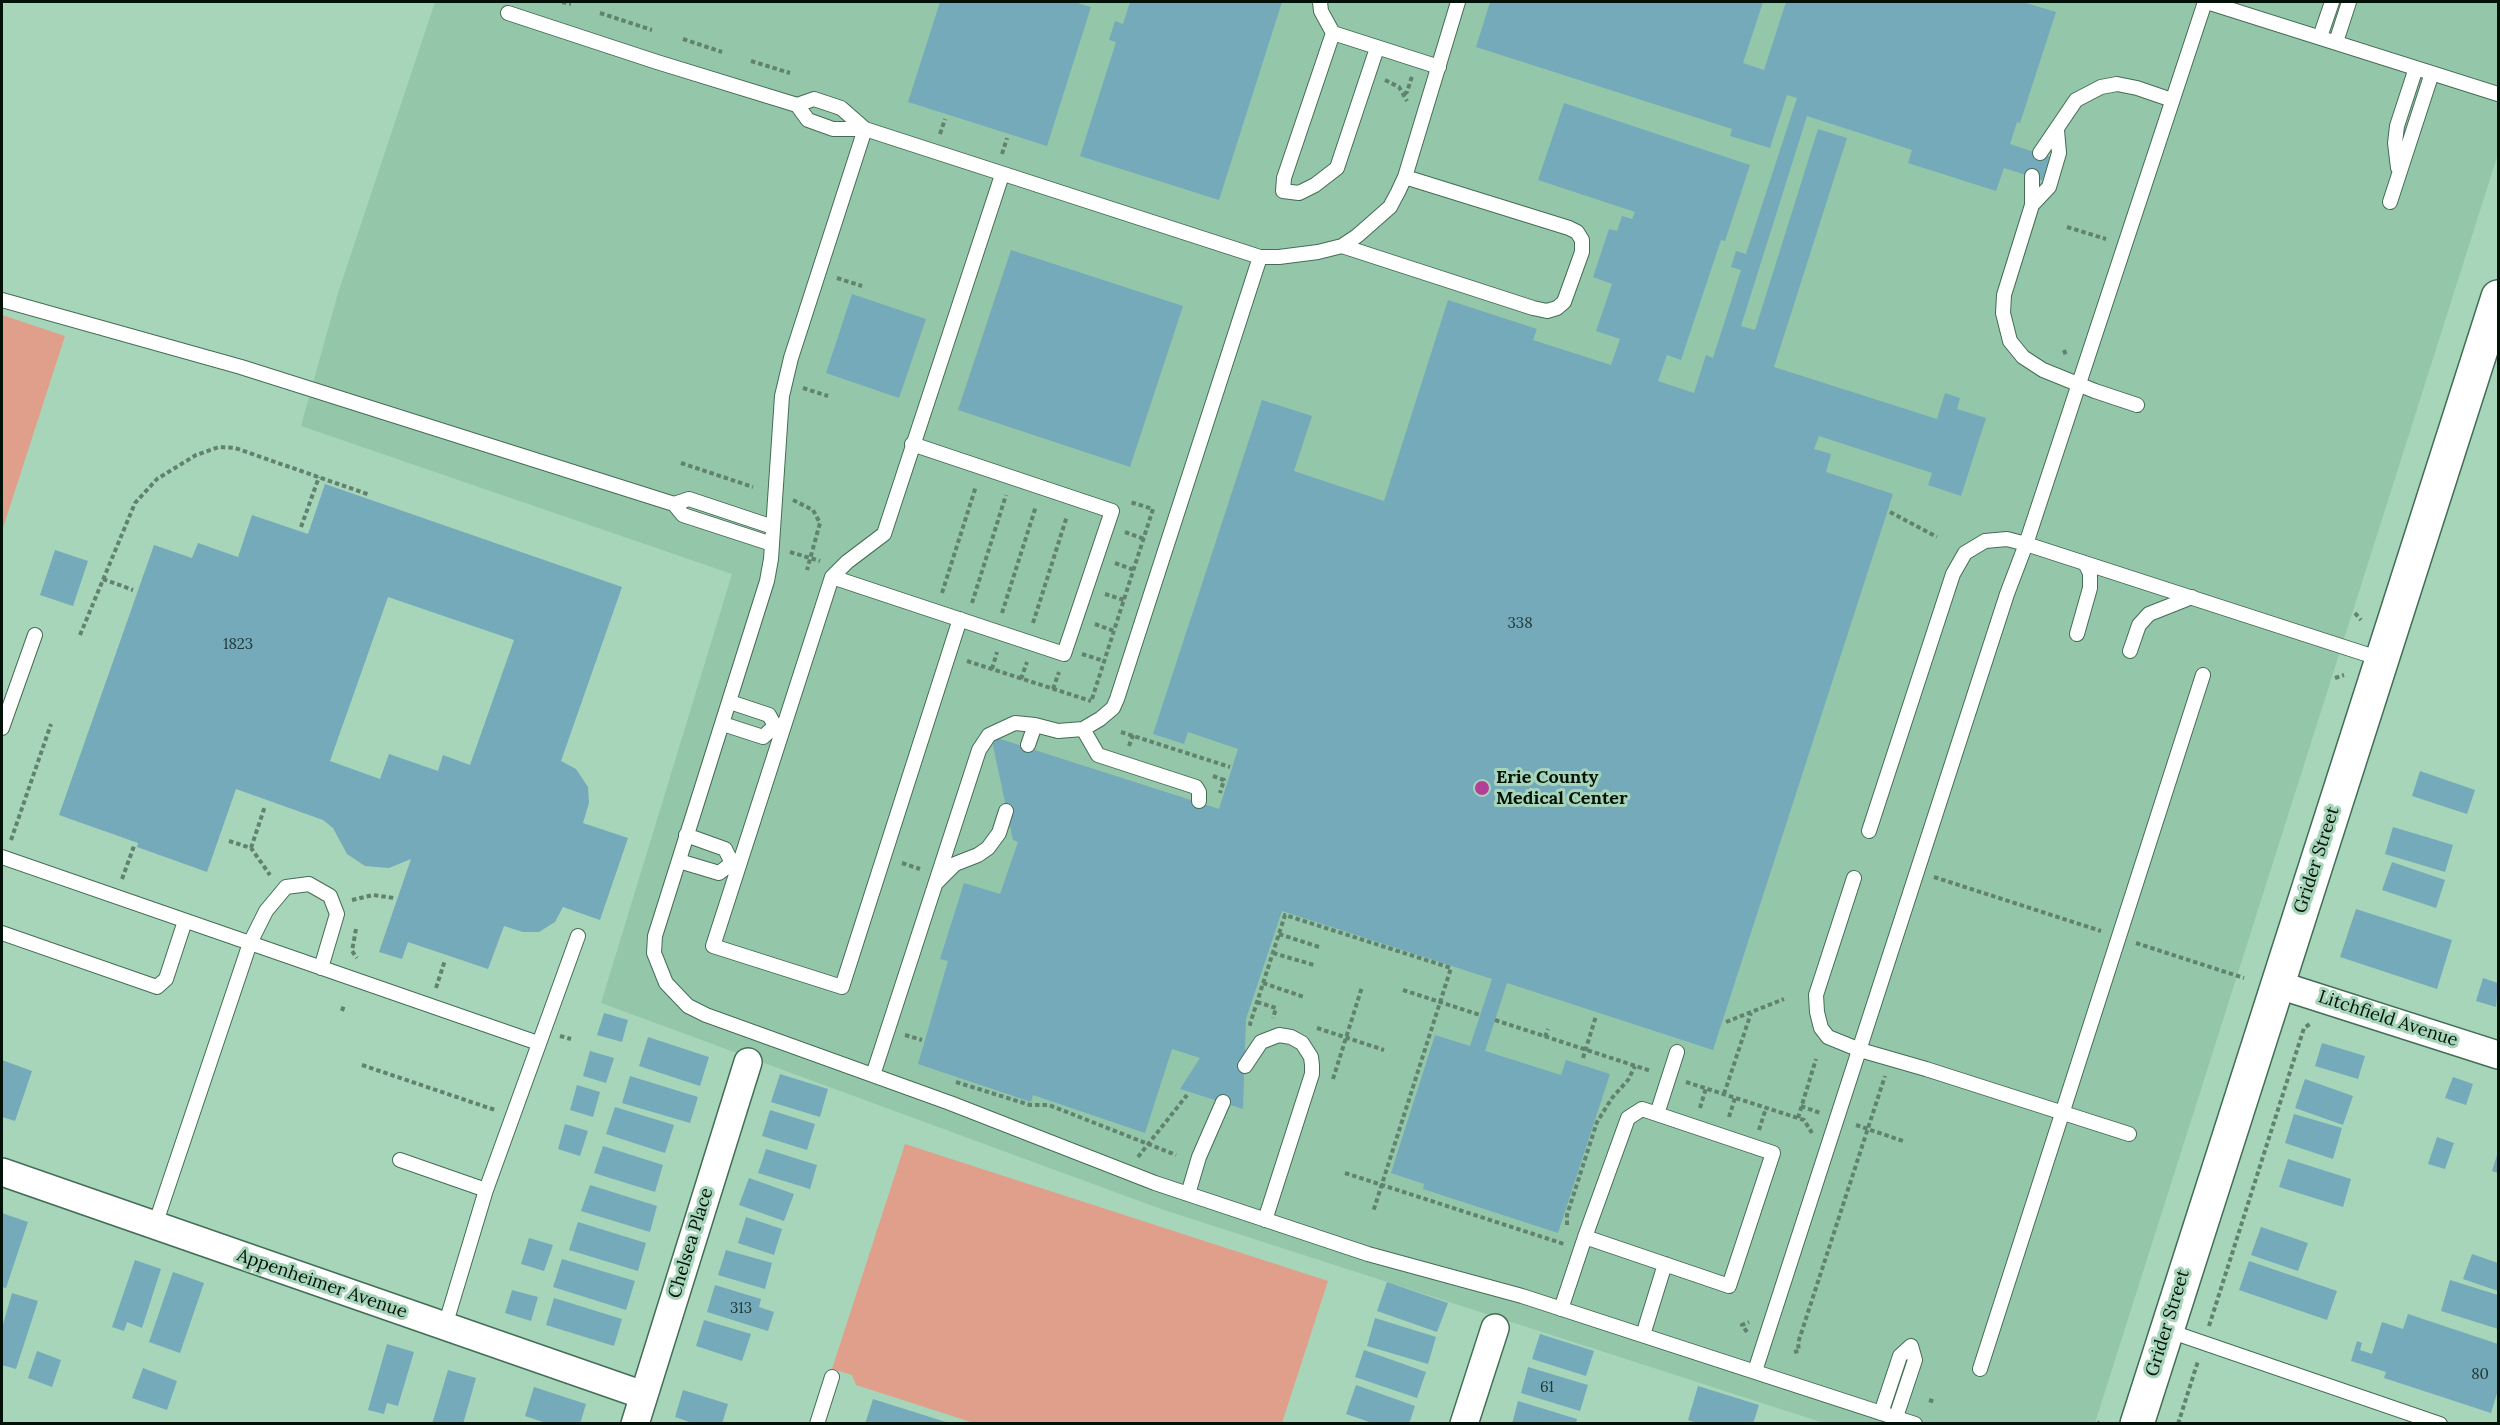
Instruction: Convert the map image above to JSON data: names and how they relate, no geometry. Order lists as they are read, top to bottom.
{
  "streets": {
    "street": [
      "Grider Street",
      "Litchfield Avenue",
      "Chelsea Place",
      "Appenheimer Avenue"
    ]
  },
  "crossings": [
    ["Grider Street", "Litchfield Avenue"],
    ["Chelsea Place", "Appenheimer Avenue"]
  ],
  "places": ["Erie County Medical Center"],
  "house_numbers": [
    "338",
    "1823",
    "313",
    "80",
    "61"
  ]
}
